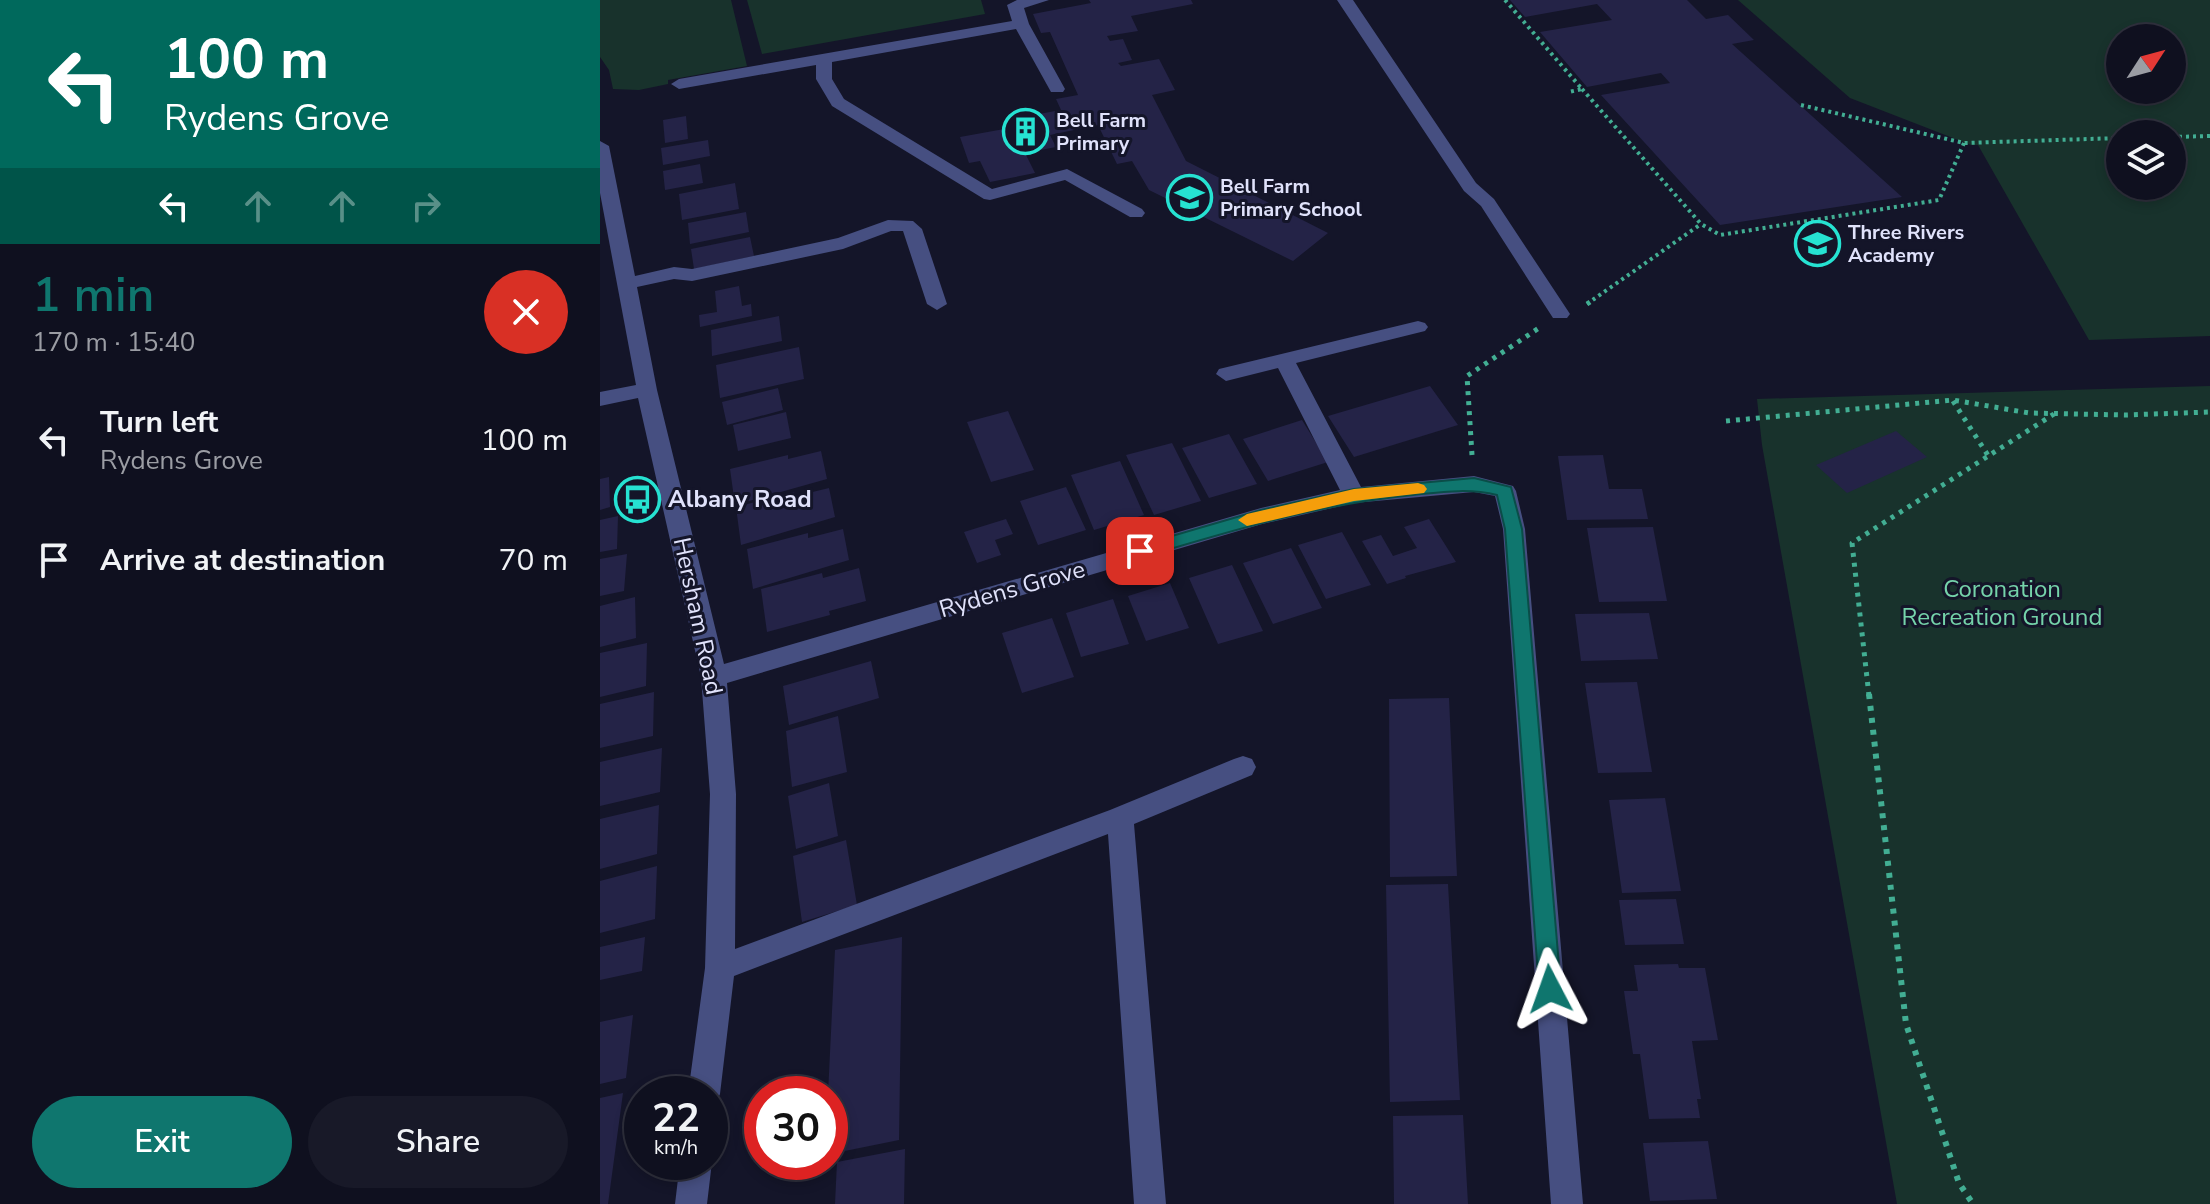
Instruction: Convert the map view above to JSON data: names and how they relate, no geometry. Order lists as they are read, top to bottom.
{
  "streets": {
    "street": ["Rydens Grove", "Hersham Road"]
  },
  "crossings": [
    ["Rydens Grove", "Hersham Road"]
  ],
  "parks": ["Coronation Recreation Ground"],
  "places": {
    "building": ["Bell Farm Primary"],
    "school or university": ["Bell Farm Primary School", "Three Rivers Academy"],
    "bus stop": ["Albany Road"]
  },
  "north": "top right",
  "page": {
    "turn": ["100 m", "Rydens Grove"],
    "heading": ["1 min", "170 m · 15:40"],
    "list": [
      {
        "name": "Turn left",
        "note": "Rydens Grove",
        "value": "100 m"
      },
      {
        "name": "Arrive at destination",
        "value": "70 m"
      }
    ],
    "speed": "22 km/h",
    "limit": "30",
    "buttons": ["Exit", "Share"]
  }
}
